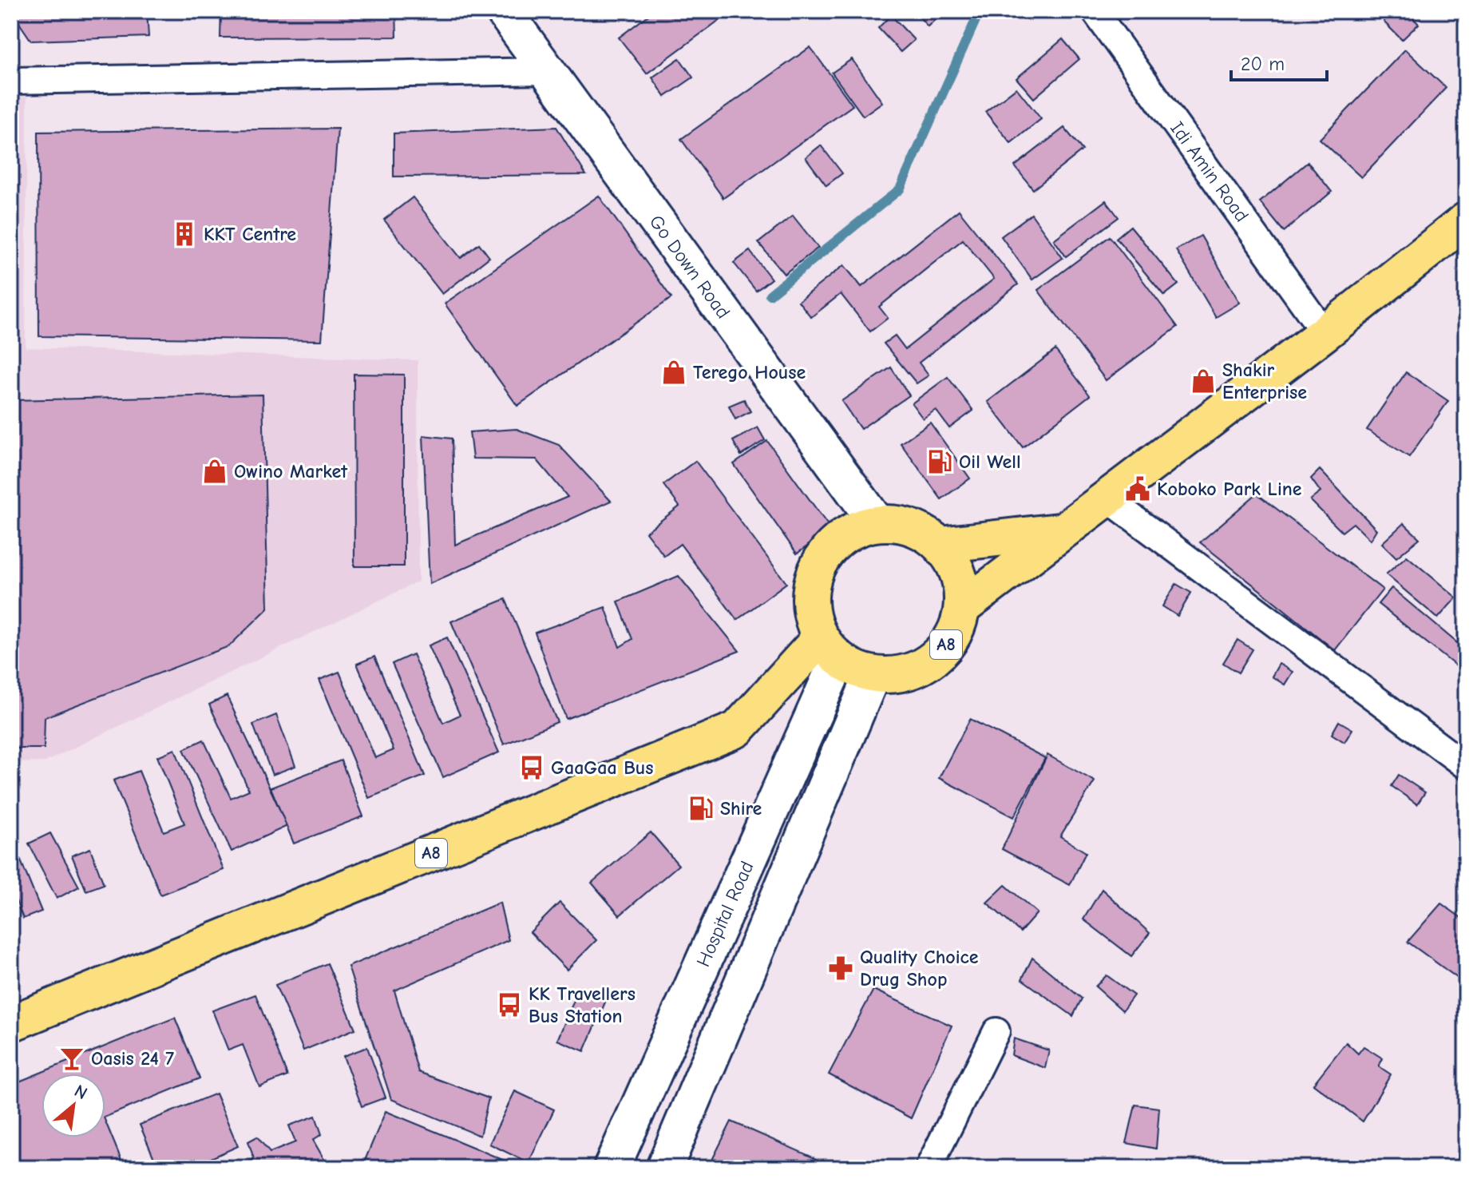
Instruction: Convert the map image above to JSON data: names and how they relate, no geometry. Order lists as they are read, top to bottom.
{
  "streets": {
    "main road": ["Go Down Road", "A8", "Hospital Road"],
    "street": ["Idi Amin Road"]
  },
  "crossings": [
    ["Go Down Road", "A8"],
    ["Go Down Road", "Hospital Road"],
    ["A8", "Hospital Road"]
  ],
  "places": {
    "building": ["KKT Centre"],
    "shop": ["Terego House", "Shakir Enterprise", "Owino Market"],
    "fuel station": ["Oil Well", "Shire"],
    "public building": ["Koboko Park Line"],
    "bus stop": ["GaaGaa Bus", "KK Travellers Bus Station"],
    "pharmacy": ["Quality Choice Drug Shop"],
    "bar": ["Oasis 24 7"]
  },
  "scale_bar": "20 m",
  "north": "top right"
}
